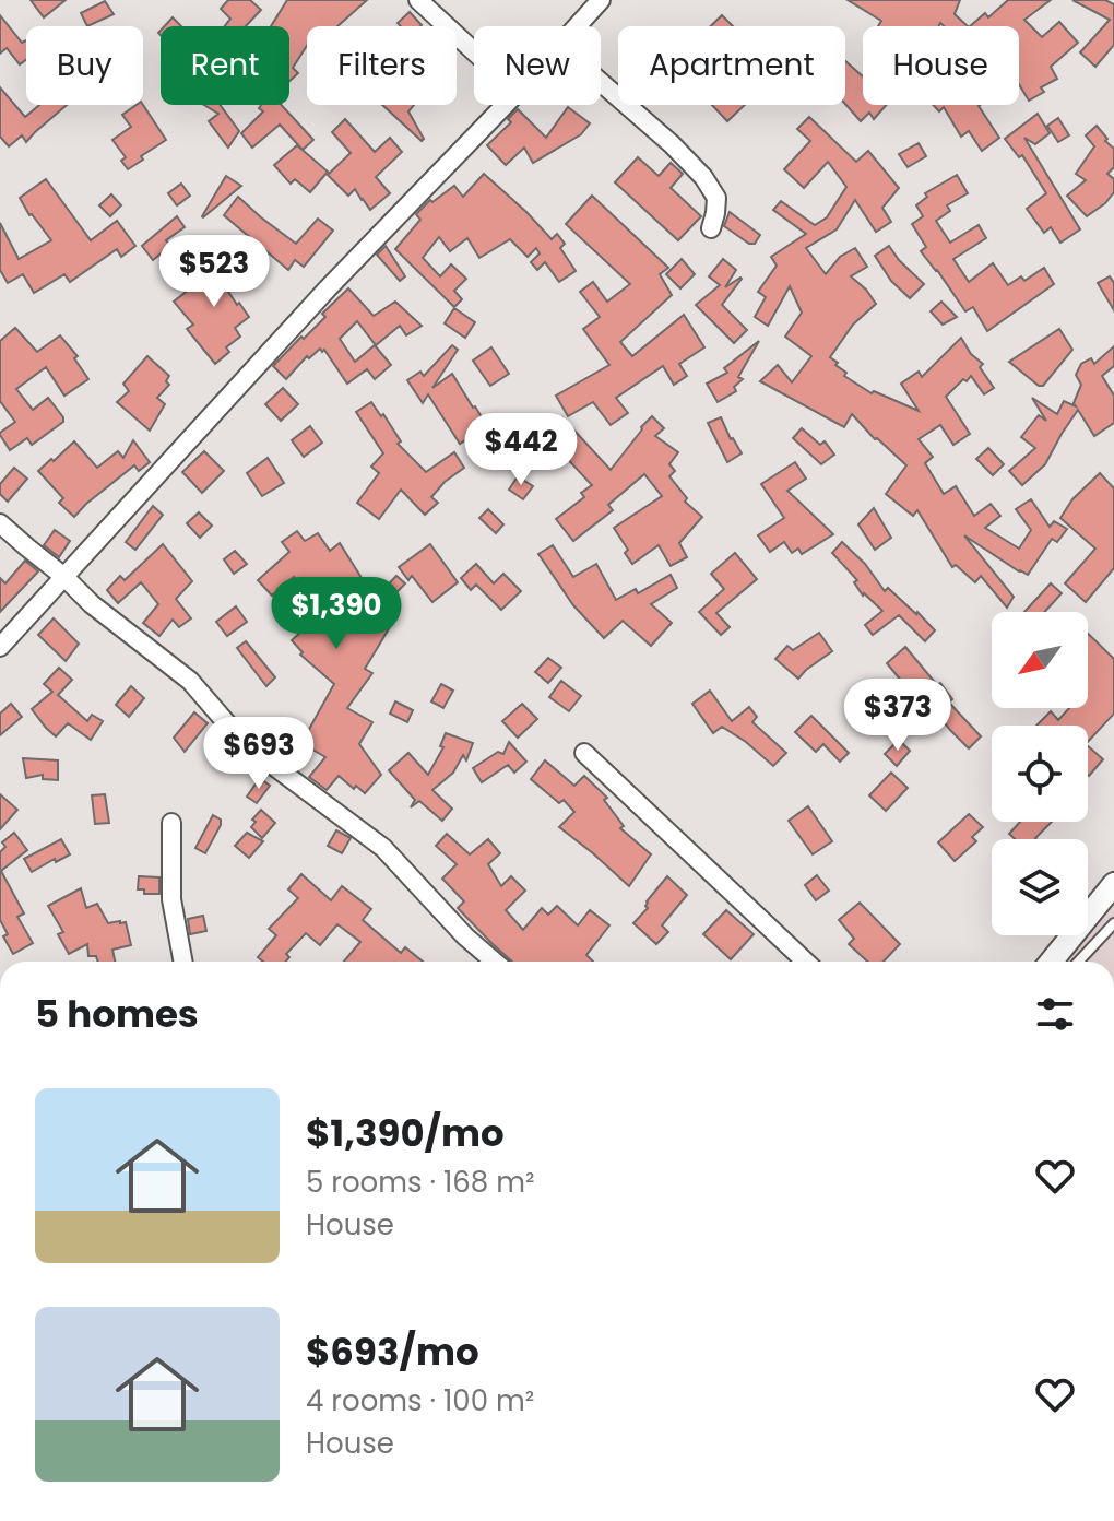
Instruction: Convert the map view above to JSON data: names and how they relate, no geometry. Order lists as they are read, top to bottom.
{
  "north": "bottom left",
  "page": {
    "chip": [
      "Buy",
      "Rent",
      "Filters",
      "New",
      "Apartment",
      "House"
    ],
    "price": [
      "$523",
      "$442",
      "$1,390",
      "$373",
      "$693"
    ],
    "heading": "5 homes",
    "list": [
      {
        "name": "$1,390/mo",
        "note": "5 rooms · 168 m² · House"
      },
      {
        "name": "$693/mo",
        "note": "4 rooms · 100 m² · House"
      }
    ]
  }
}
